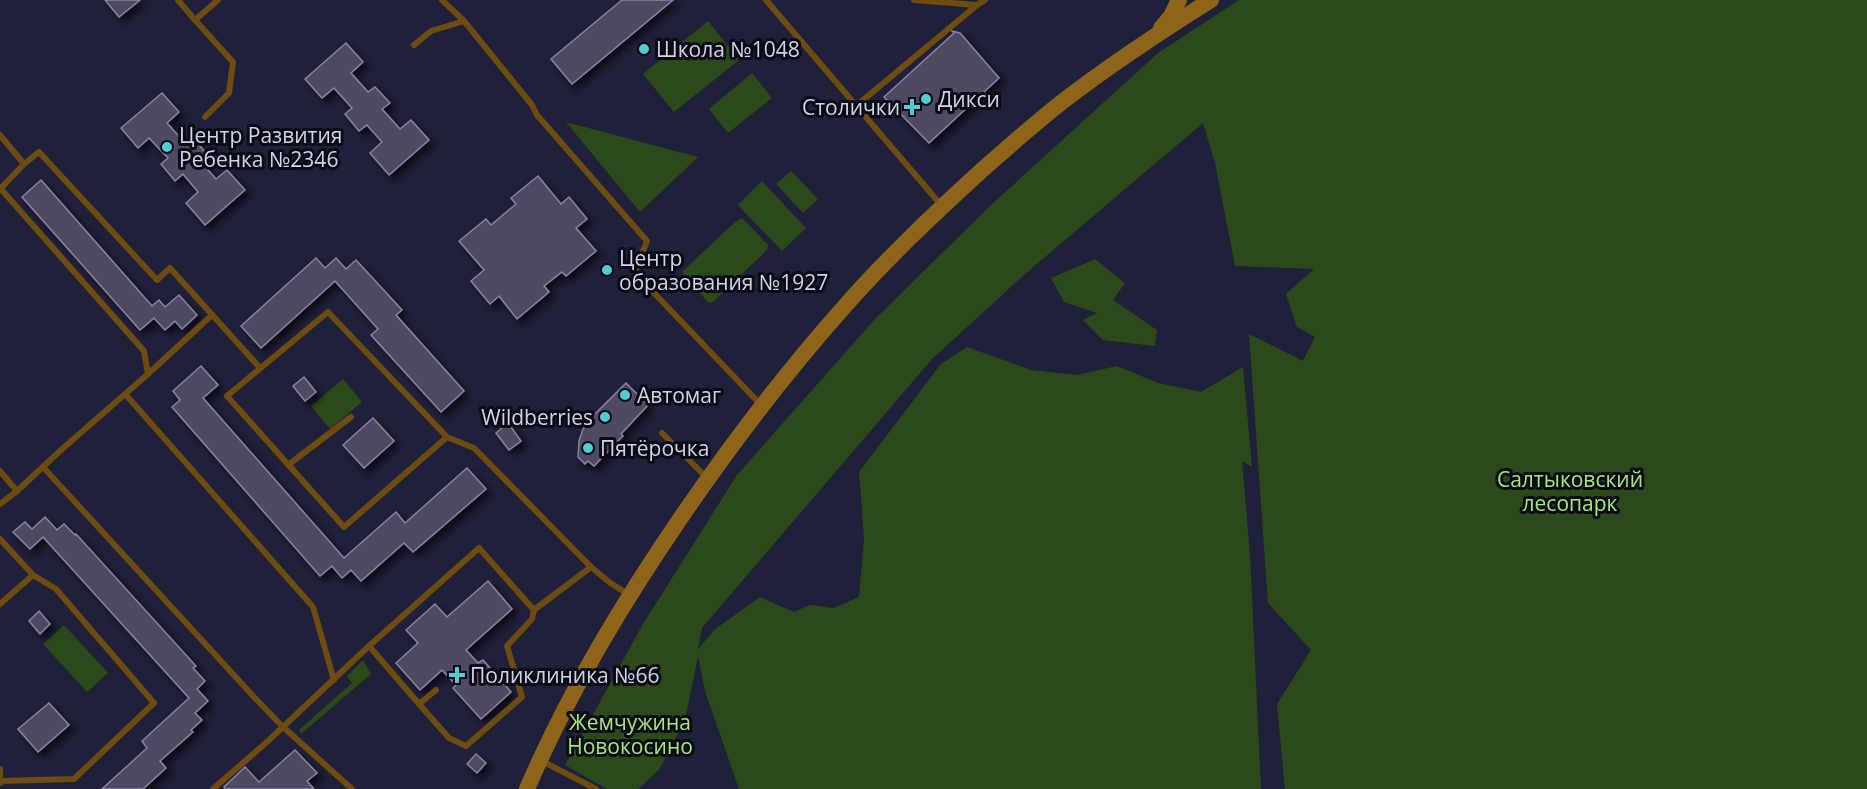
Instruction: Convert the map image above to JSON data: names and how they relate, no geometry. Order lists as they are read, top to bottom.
{
  "parks": ["Салтыковский лесопарк", "Жемчужина Новокосино"],
  "places": {
    "other": [
      "Школа №1048",
      "Дикси",
      "Центр Развития Ребенка №2346",
      "Центр образования №1927",
      "Автомаг",
      "Wildberries",
      "Пятёрочка"
    ],
    "health": ["Столички", "Поликлиника №66"]
  }
}
